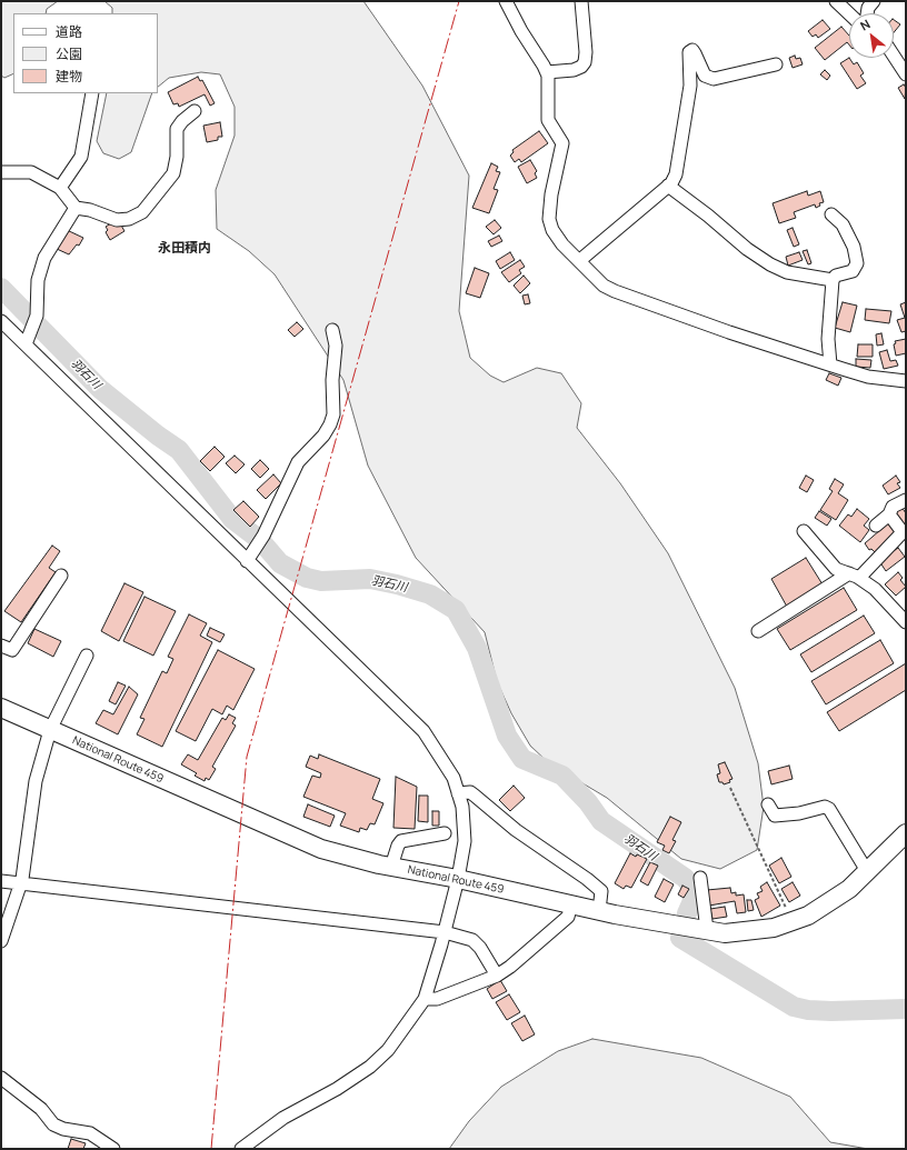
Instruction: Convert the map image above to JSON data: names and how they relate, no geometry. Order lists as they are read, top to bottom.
{
  "streets": {
    "highway": ["National Route 459"]
  },
  "districts": ["永田積内"],
  "water": ["羽石川"],
  "legend": ["道路", "公園", "建物"],
  "north": "top left"
}
